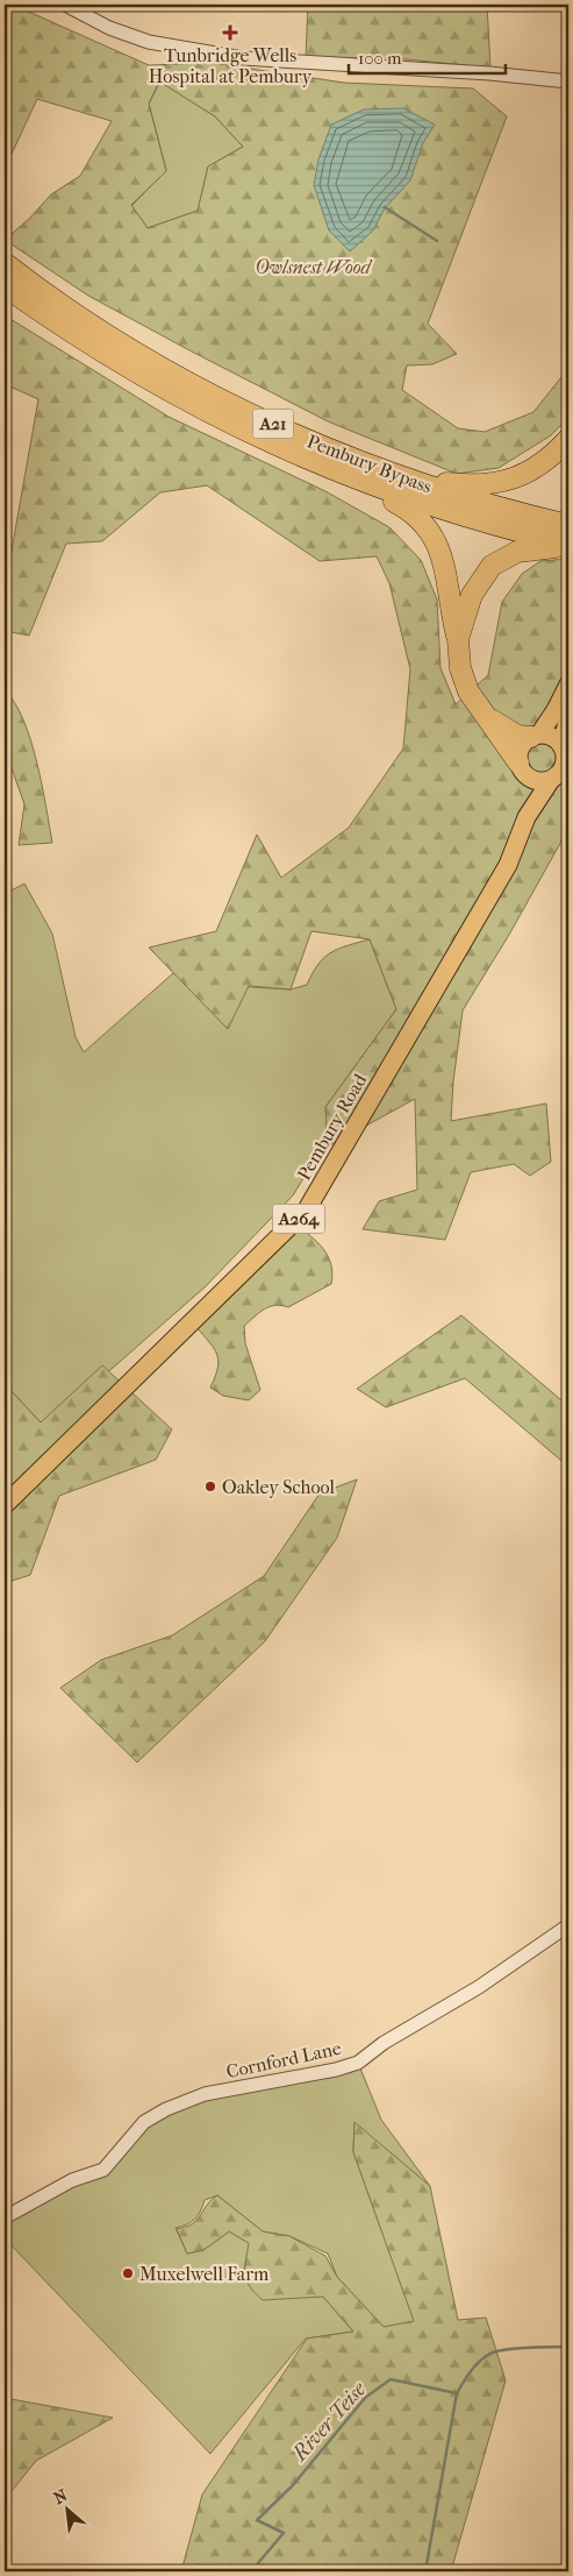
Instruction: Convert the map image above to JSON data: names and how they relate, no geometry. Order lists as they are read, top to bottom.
{
  "streets": {
    "highway": ["A21", "Pembury Bypass"],
    "main road": ["Pembury Road", "A264"],
    "street": ["Cornford Lane"]
  },
  "crossings": [
    ["A21", "Pembury Bypass"],
    ["A21", "Pembury Road"]
  ],
  "water": ["River Teise"],
  "parks": ["Owlsnest Wood"],
  "places": {
    "health": ["Tunbridge Wells Hospital at Pembury"],
    "other": ["Oakley School", "Muxelwell Farm"]
  },
  "scale_bar": "100 m",
  "north": "top left"
}
